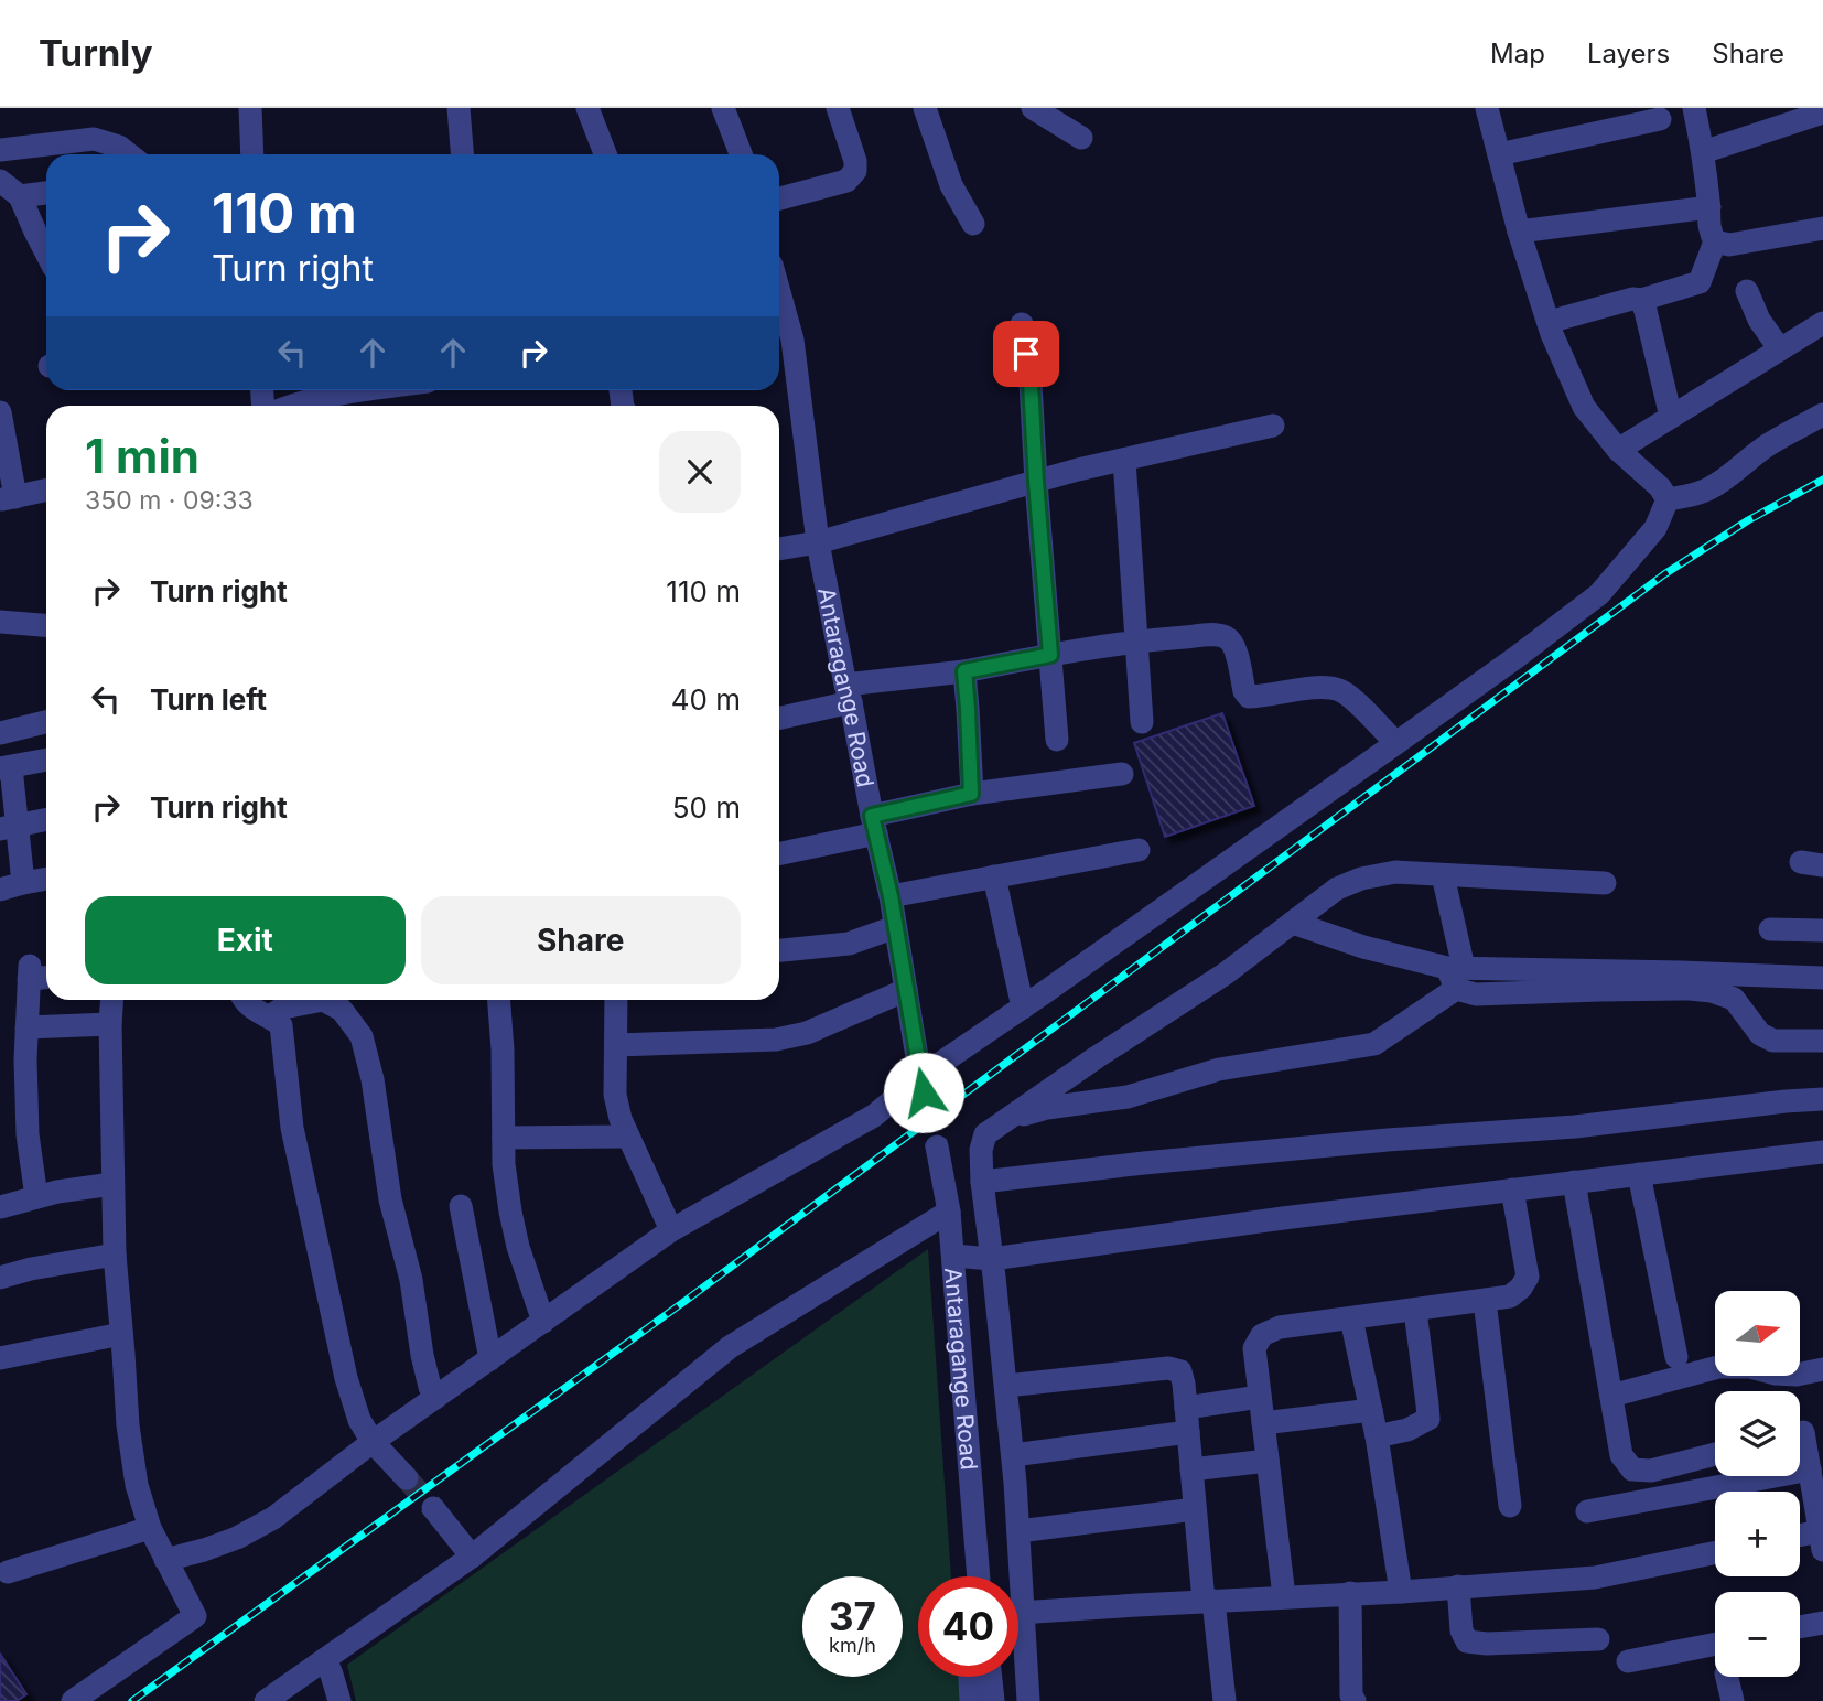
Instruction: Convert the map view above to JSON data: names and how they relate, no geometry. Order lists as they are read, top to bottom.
{
  "streets": {
    "street": ["Antaragange Road"]
  },
  "north": "right",
  "page": {
    "header": "Turnly",
    "nav": ["Map", "Layers", "Share"],
    "turn": ["110 m", "Turn right"],
    "heading": ["1 min", "350 m · 09:33"],
    "list": [
      {
        "name": "Turn right",
        "value": "110 m"
      },
      {
        "name": "Turn left",
        "value": "40 m"
      },
      {
        "name": "Turn right",
        "value": "50 m"
      }
    ],
    "buttons": ["Exit", "Share"],
    "map_buttons": ["+", "−"],
    "speed": "37 km/h",
    "limit": "40"
  }
}
